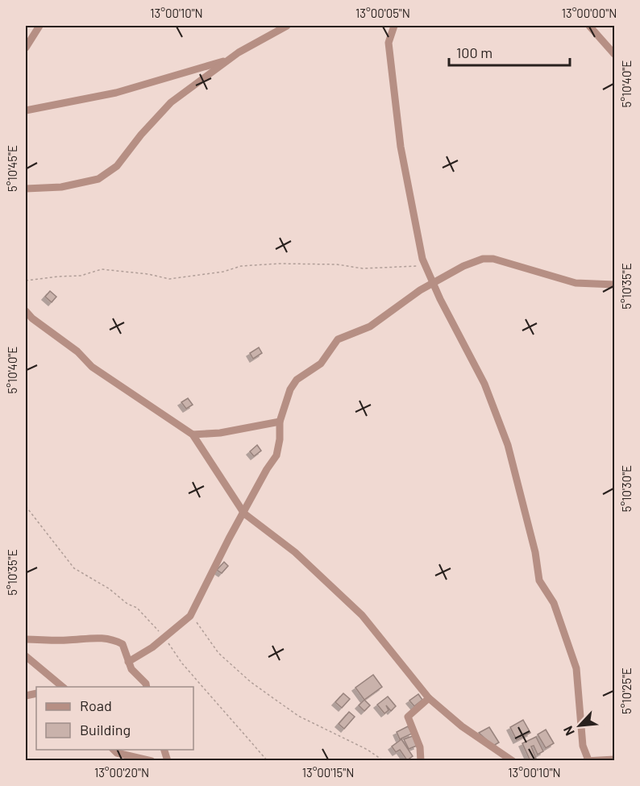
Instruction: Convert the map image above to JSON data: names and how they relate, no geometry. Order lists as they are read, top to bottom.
{
  "legend": ["Road", "Building"],
  "scale_bar": "100 m",
  "north": "bottom left",
  "coordinates": [
    "13°00'10\"N",
    "13°00'05\"N",
    "13°00'00\"N",
    "5°10'40\"E",
    "5°10'45\"E",
    "5°10'35\"E",
    "5°10'30\"E",
    "5°10'25\"E",
    "13°00'20\"N",
    "13°00'15\"N"
  ]
}
